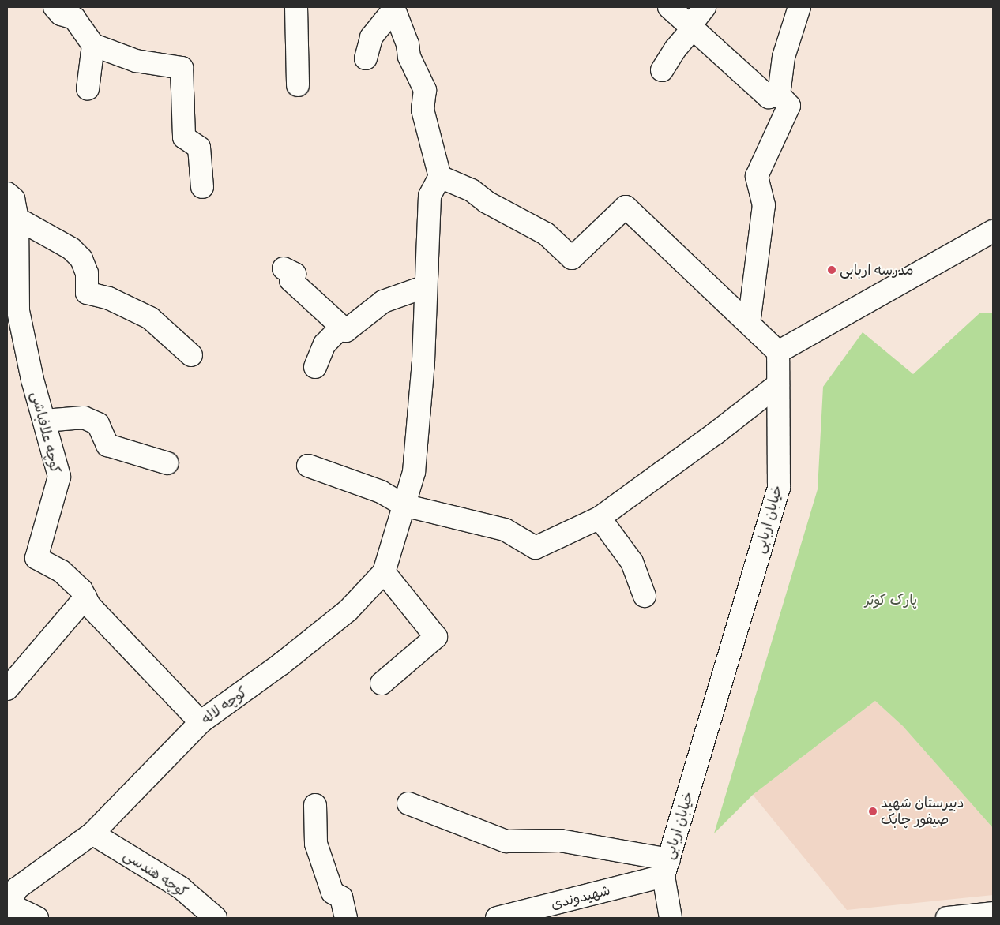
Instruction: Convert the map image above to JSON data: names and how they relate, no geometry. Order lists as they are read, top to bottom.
{
  "streets": {
    "street": [
      "کوچه علافباشی",
      "خیابان اربابی",
      "کوچه لاله",
      "کوچه هندسی",
      "شهیدوندی"
    ]
  },
  "crossings": [
    ["کوچه علافباشی", "کوچه لاله"],
    ["خیابان اربابی", "شهیدوندی"],
    ["کوچه لاله", "کوچه هندسی"]
  ],
  "parks": ["پارک کوثر"],
  "places": ["مدرسه اربابی", "دبیرستان شهید صیفور چابک"]
}
